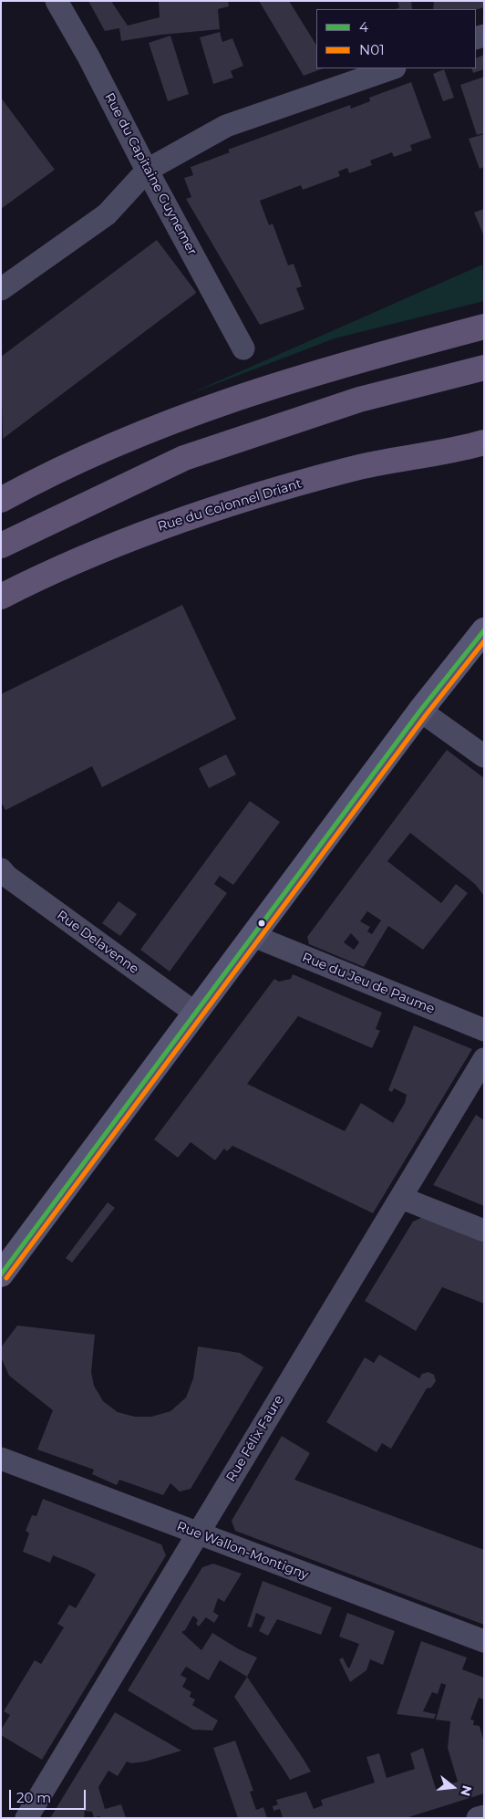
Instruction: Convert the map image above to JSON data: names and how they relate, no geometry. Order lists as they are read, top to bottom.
{
  "streets": {
    "main road": ["Rue du Colonnel Driant"],
    "street": [
      "Rue du Capitaine Guynemer",
      "Rue Delavenne",
      "Rue du Jeu de Paume",
      "Rue Félix Faure",
      "Rue Wallon-Montigny"
    ]
  },
  "crossings": [
    ["Rue Félix Faure", "Rue Wallon-Montigny"]
  ],
  "lines": ["transit line 4", "transit line N01"],
  "legend": ["4", "N01"],
  "scale_bar": "20 m",
  "north": "right"
}
